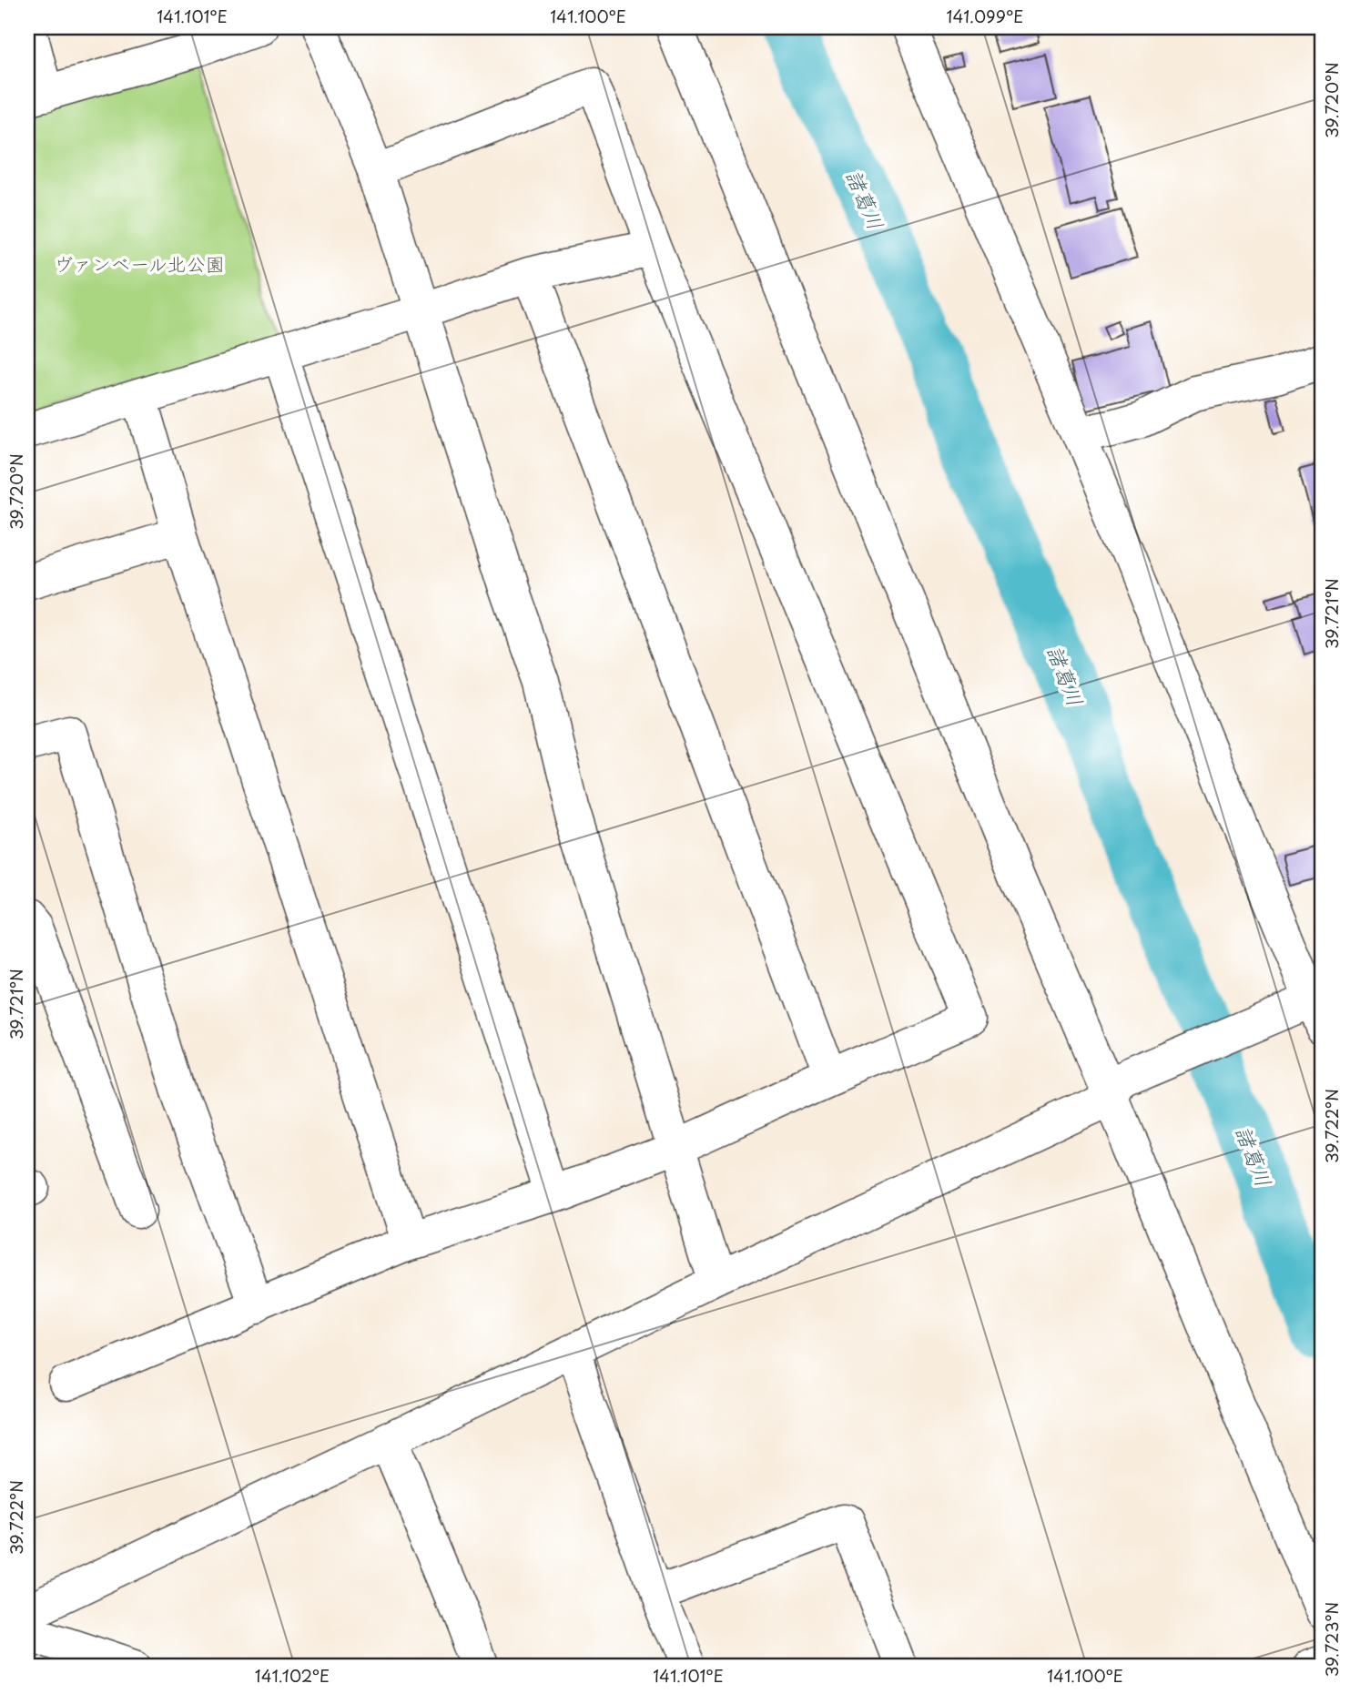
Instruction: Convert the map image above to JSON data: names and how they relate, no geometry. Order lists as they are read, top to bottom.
{
  "water": ["諸葛川"],
  "parks": ["ヴァンベール北公園"],
  "coordinates": [
    "141.101°E",
    "141.100°E",
    "141.099°E",
    "39.720°N",
    "39.721°N",
    "39.722°N",
    "39.723°N",
    "141.102°E"
  ]
}
